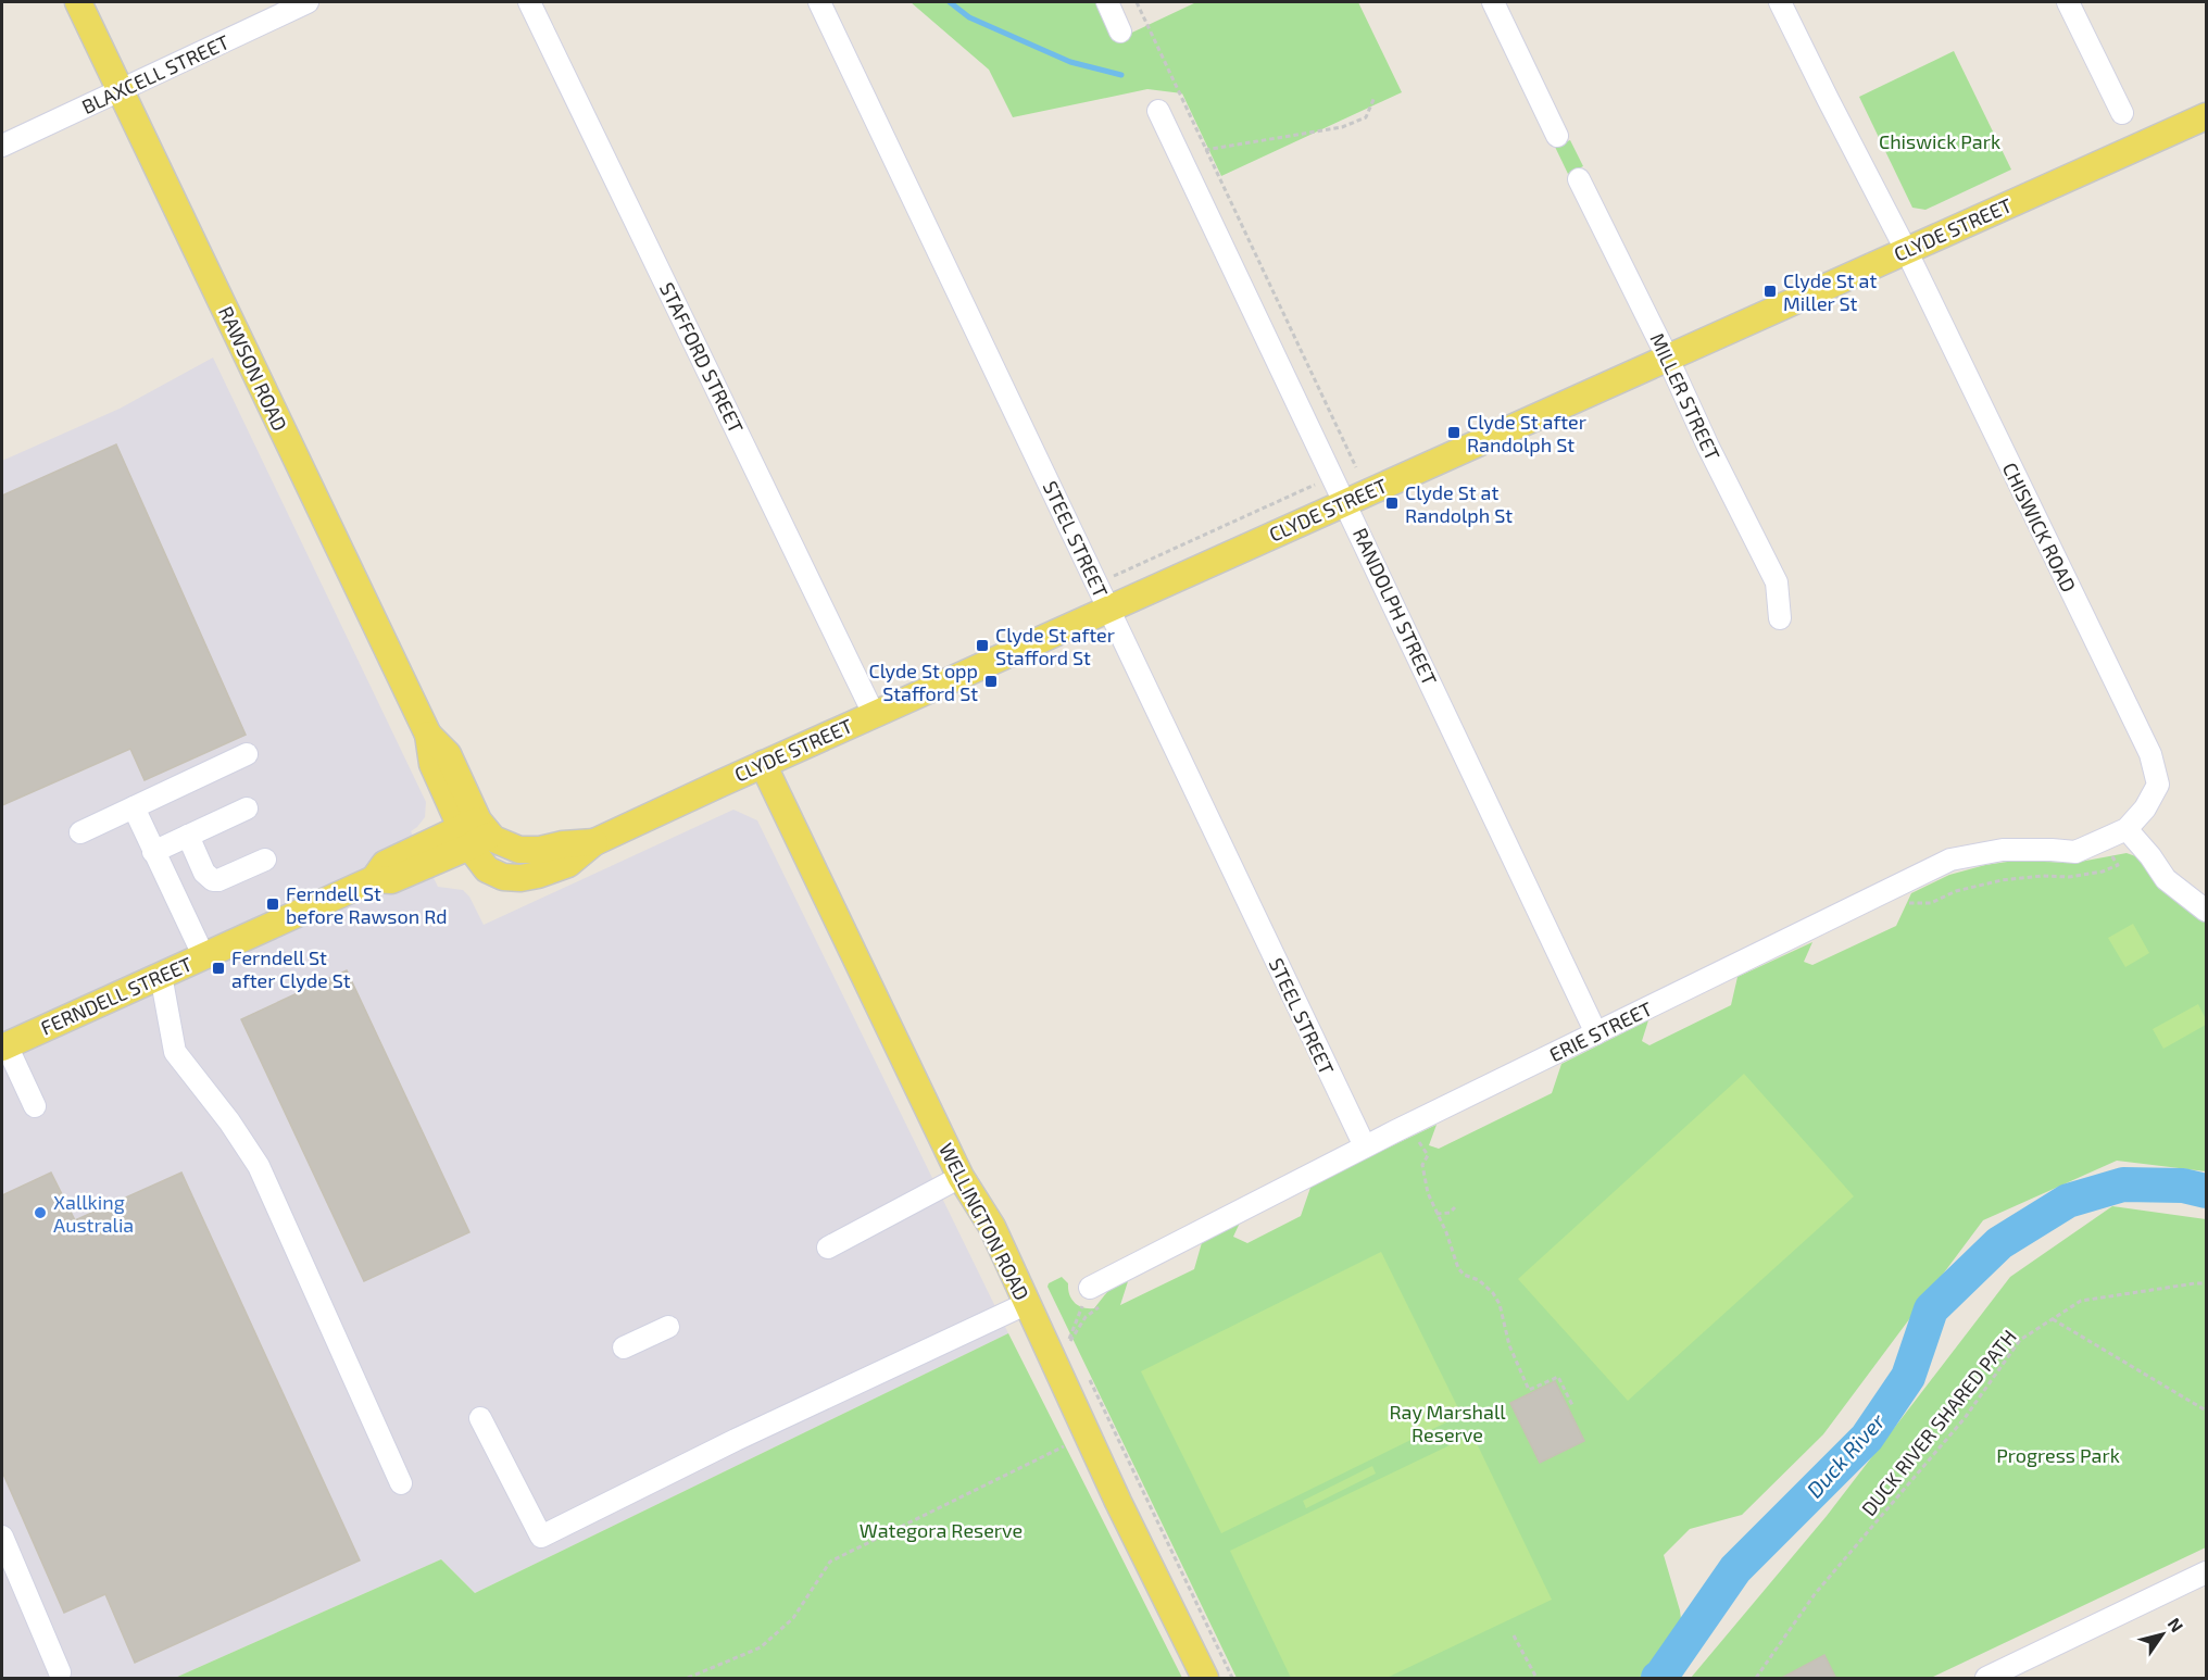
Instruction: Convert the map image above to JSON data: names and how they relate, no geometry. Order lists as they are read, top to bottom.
{
  "streets": {
    "main road": [
      "CLYDE STREET",
      "RAWSON ROAD",
      "FERNDELL STREET",
      "WELLINGTON ROAD"
    ],
    "street": [
      "BLAXCELL STREET",
      "STAFFORD STREET",
      "MILLER STREET",
      "CHISWICK ROAD",
      "STEEL STREET",
      "RANDOLPH STREET",
      "ERIE STREET"
    ],
    "path": ["DUCK RIVER SHARED PATH"]
  },
  "crossings": [
    ["BLAXCELL STREET", "RAWSON ROAD"],
    ["CLYDE STREET", "STAFFORD STREET"],
    ["CLYDE STREET", "RAWSON ROAD"],
    ["CLYDE STREET", "MILLER STREET"],
    ["CLYDE STREET", "CHISWICK ROAD"],
    ["CLYDE STREET", "STEEL STREET"],
    ["CLYDE STREET", "RANDOLPH STREET"],
    ["CLYDE STREET", "FERNDELL STREET"],
    ["CLYDE STREET", "WELLINGTON ROAD"],
    ["RAWSON ROAD", "FERNDELL STREET"],
    ["CHISWICK ROAD", "ERIE STREET"],
    ["STEEL STREET", "ERIE STREET"],
    ["RANDOLPH STREET", "ERIE STREET"]
  ],
  "water": ["Duck River"],
  "parks": [
    "Chiswick Park",
    "Ray Marshall Reserve",
    "Progress Park",
    "Wategora Reserve"
  ],
  "places": {
    "transit": [
      "Clyde St at Miller St",
      "Clyde St after Randolph St",
      "Clyde St at Randolph St",
      "Clyde St after Stafford St",
      "Clyde St opp Stafford St",
      "Ferndell St before Rawson Rd",
      "Ferndell St after Clyde St"
    ],
    "other": ["Xallking Australia"]
  },
  "north": "top right"
}
